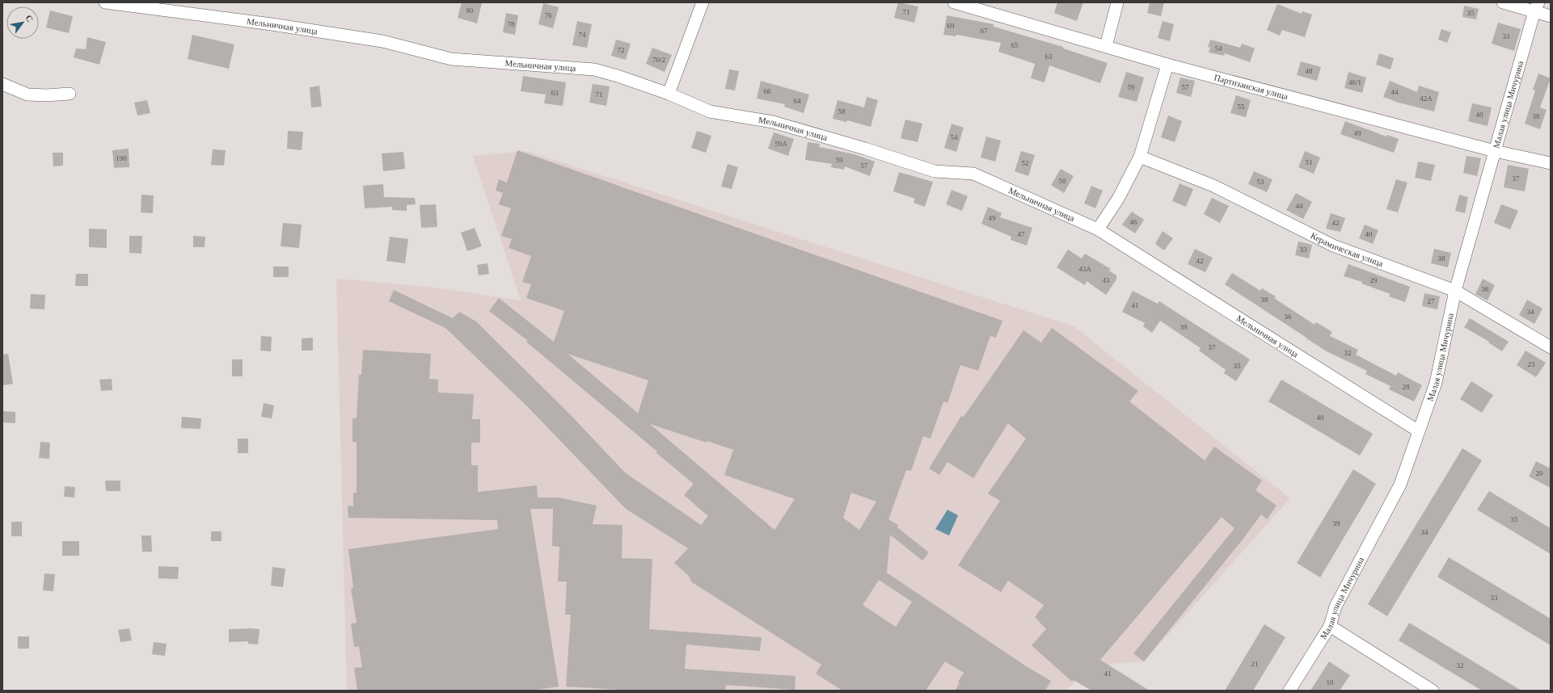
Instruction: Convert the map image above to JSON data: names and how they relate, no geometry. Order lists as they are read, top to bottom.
{
  "streets": {
    "street": [
      "Мельничная улица",
      "Партизанская улица",
      "Малая улица Мичурина",
      "Керамическая улица"
    ]
  },
  "crossings": [
    ["Мельничная улица", "Малая улица Мичурина"],
    ["Партизанская улица", "Малая улица Мичурина"],
    ["Малая улица Мичурина", "Керамическая улица"]
  ],
  "house_numbers": [
    "80",
    "71",
    "35",
    "76",
    "78",
    "69",
    "67",
    "74",
    "33",
    "65",
    "54",
    "72",
    "63",
    "70/2",
    "48",
    "46/1",
    "59",
    "57",
    "66",
    "44",
    "63",
    "71",
    "42А",
    "64",
    "55",
    "58",
    "40",
    "38",
    "49",
    "54",
    "59А",
    "190",
    "59",
    "51",
    "52",
    "57",
    "37",
    "50",
    "53",
    "44",
    "49",
    "46",
    "42",
    "47",
    "40",
    "33",
    "38",
    "42",
    "43А",
    "43",
    "29",
    "36",
    "38",
    "27",
    "41",
    "34",
    "36",
    "39",
    "37",
    "32",
    "23",
    "35",
    "28",
    "40",
    "20",
    "35",
    "39",
    "34",
    "33",
    "21",
    "32",
    "41",
    "10"
  ],
  "north": "top right"
}
